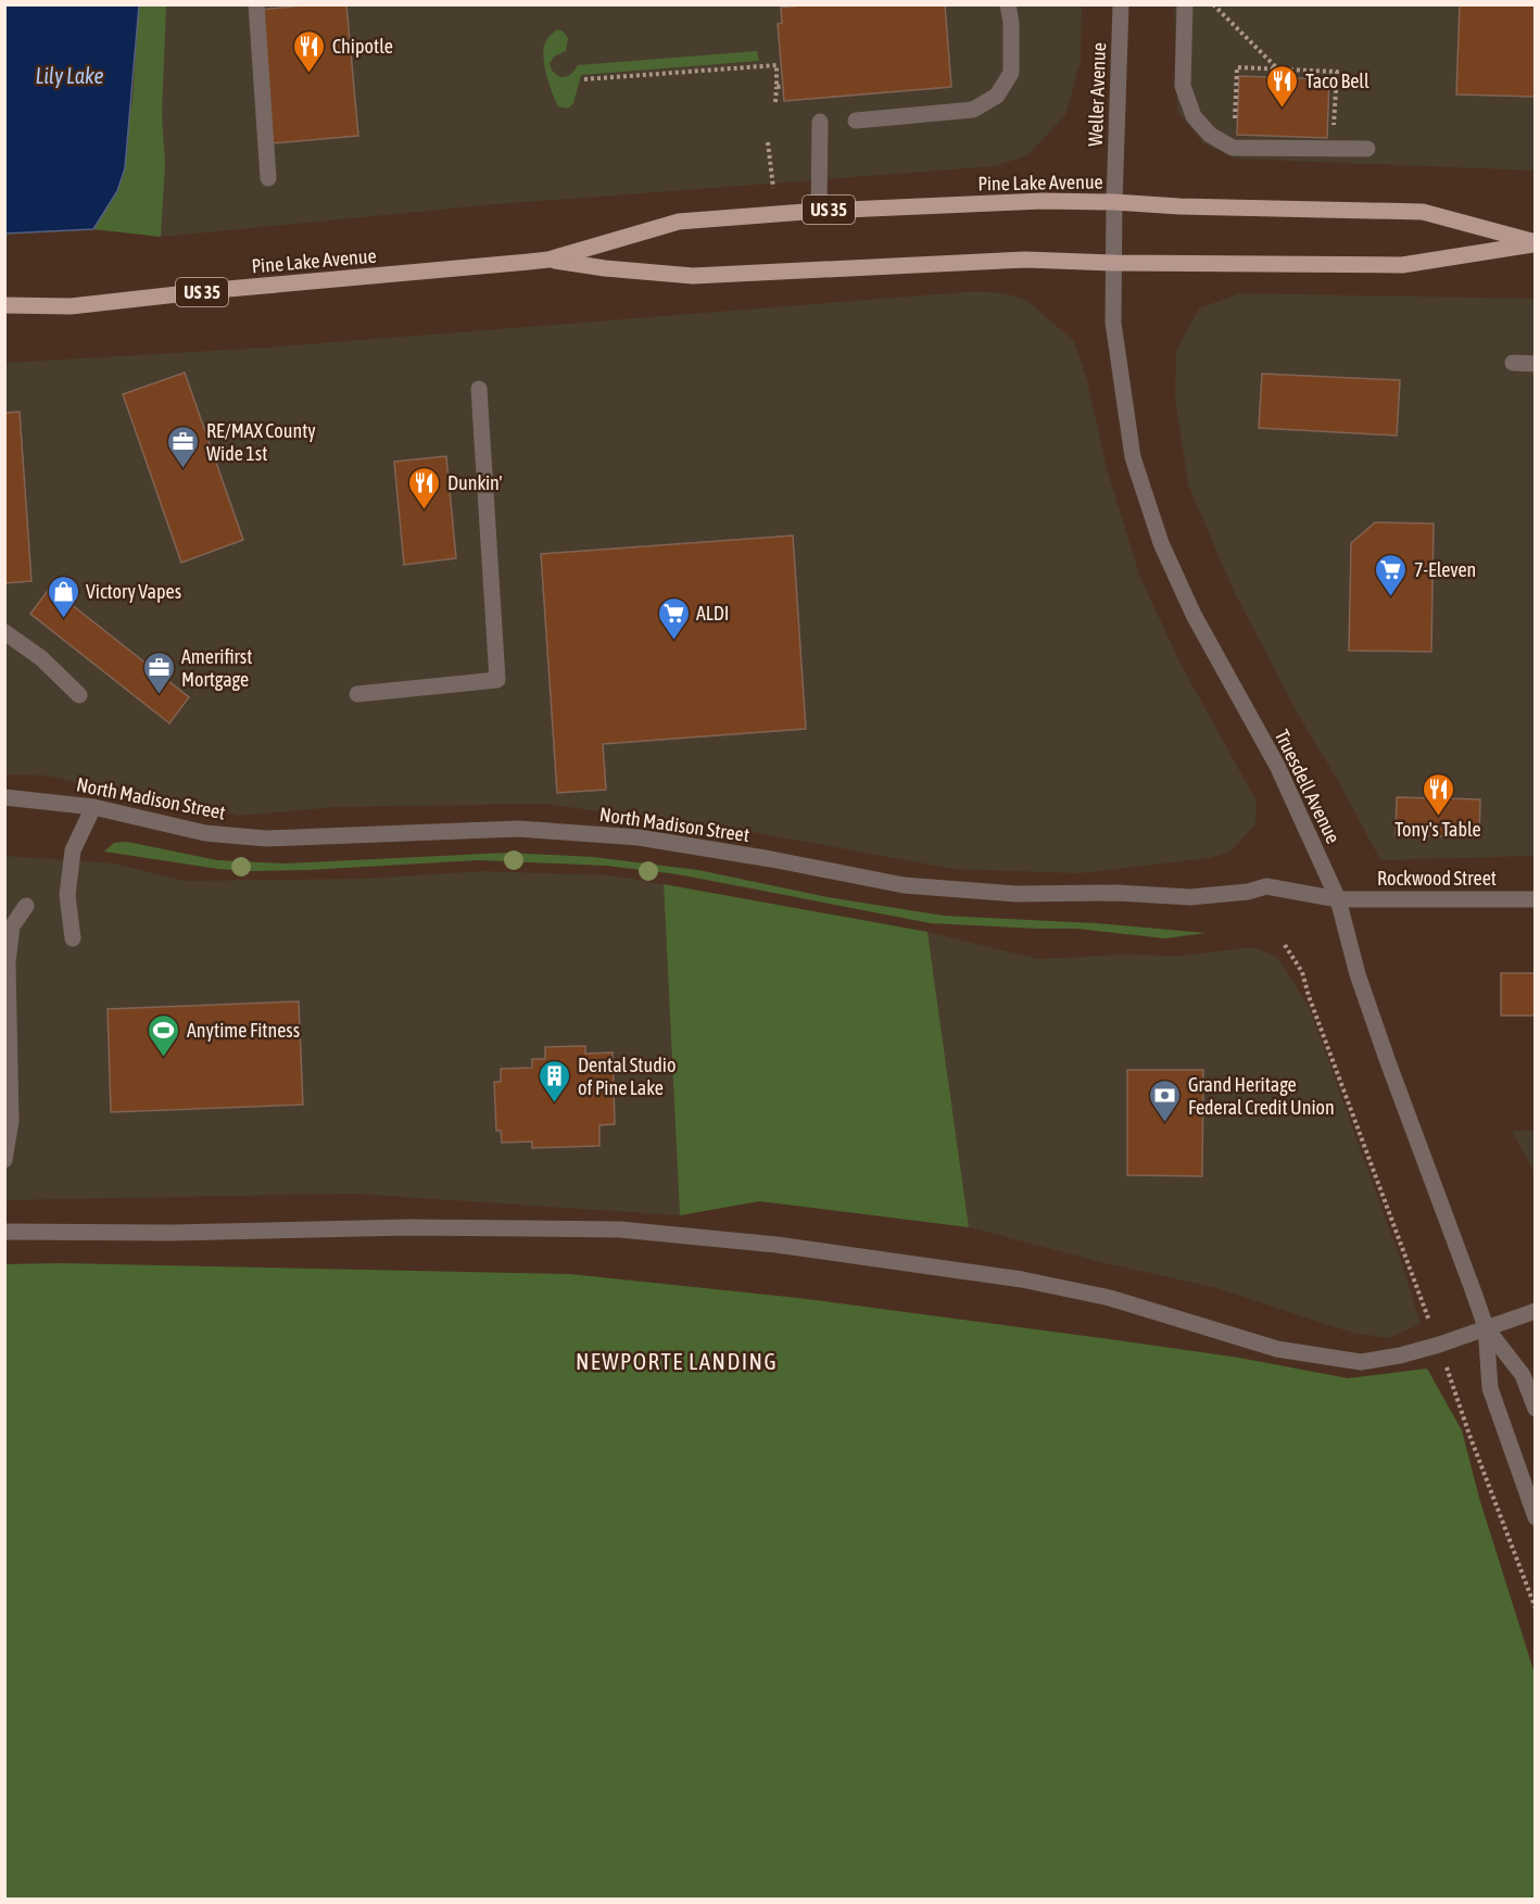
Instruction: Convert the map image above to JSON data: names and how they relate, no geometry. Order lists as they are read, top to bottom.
{
  "streets": {
    "main road": ["Pine Lake Avenue", "US 35"],
    "street": [
      "Weller Avenue",
      "Truesdell Avenue",
      "North Madison Street",
      "Rockwood Street"
    ]
  },
  "crossings": [
    ["Weller Avenue", "Pine Lake Avenue"],
    ["Weller Avenue", "Truesdell Avenue"],
    ["Pine Lake Avenue", "Truesdell Avenue"],
    ["Truesdell Avenue", "North Madison Street"],
    ["Truesdell Avenue", "Rockwood Street"],
    ["North Madison Street", "Rockwood Street"]
  ],
  "districts": ["NEWPORTE LANDING"],
  "water": ["Lily Lake"],
  "places": {
    "restaurant": [
      "Chipotle",
      "Taco Bell",
      "Dunkin'",
      "Tony's Table"
    ],
    "office": ["RE/MAX County Wide 1st", "Amerifirst Mortgage"],
    "supermarket": ["7-Eleven", "ALDI"],
    "shop": ["Victory Vapes"],
    "sports": ["Anytime Fitness"],
    "building": ["Dental Studio of Pine Lake"],
    "bank": ["Grand Heritage Federal Credit Union"]
  }
}
